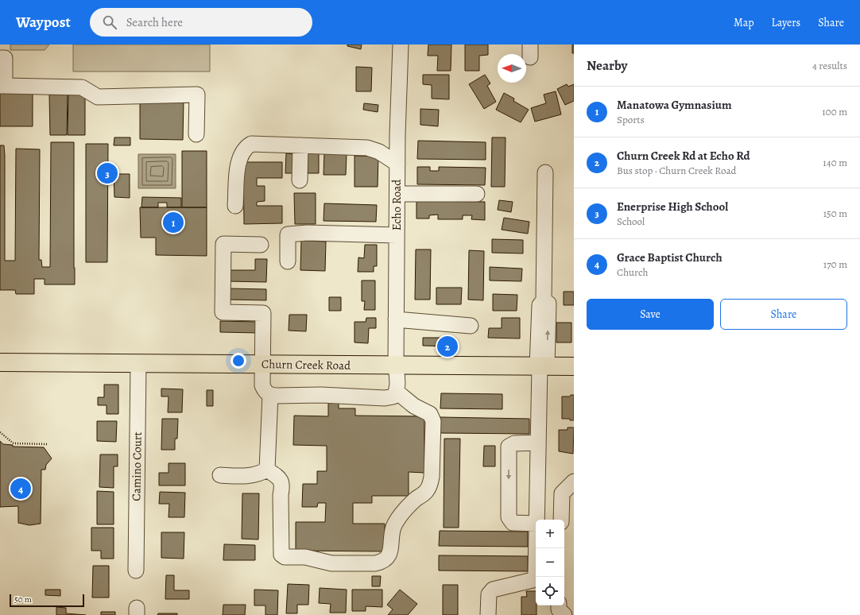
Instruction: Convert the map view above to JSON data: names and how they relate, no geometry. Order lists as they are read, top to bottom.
{
  "streets": {
    "main road": ["Churn Creek Road"],
    "street": ["Echo Road", "Camino Court"]
  },
  "crossings": [
    ["Echo Road", "Churn Creek Road"],
    ["Churn Creek Road", "Camino Court"]
  ],
  "scale_bar": "50 m",
  "north": "left",
  "page": {
    "header": "Waypost",
    "search": "Search here",
    "nav": ["Map", "Layers", "Share"],
    "heading": ["Nearby", "4 results"],
    "list": [
      {
        "mark": "1",
        "name": "Manatowa Gymnasium",
        "note": "Sports",
        "value": "100 m"
      },
      {
        "mark": "2",
        "name": "Churn Creek Rd at Echo Rd",
        "note": "Bus stop · Churn Creek Road",
        "value": "140 m"
      },
      {
        "mark": "3",
        "name": "Enerprise High School",
        "note": "School",
        "value": "150 m"
      },
      {
        "mark": "4",
        "name": "Grace Baptist Church",
        "note": "Church",
        "value": "170 m"
      }
    ],
    "pins": [
      "3",
      "1",
      "2",
      "4"
    ],
    "buttons": ["Save", "Share"],
    "map_buttons": ["+", "−"],
    "scale": "50 m"
  }
}
